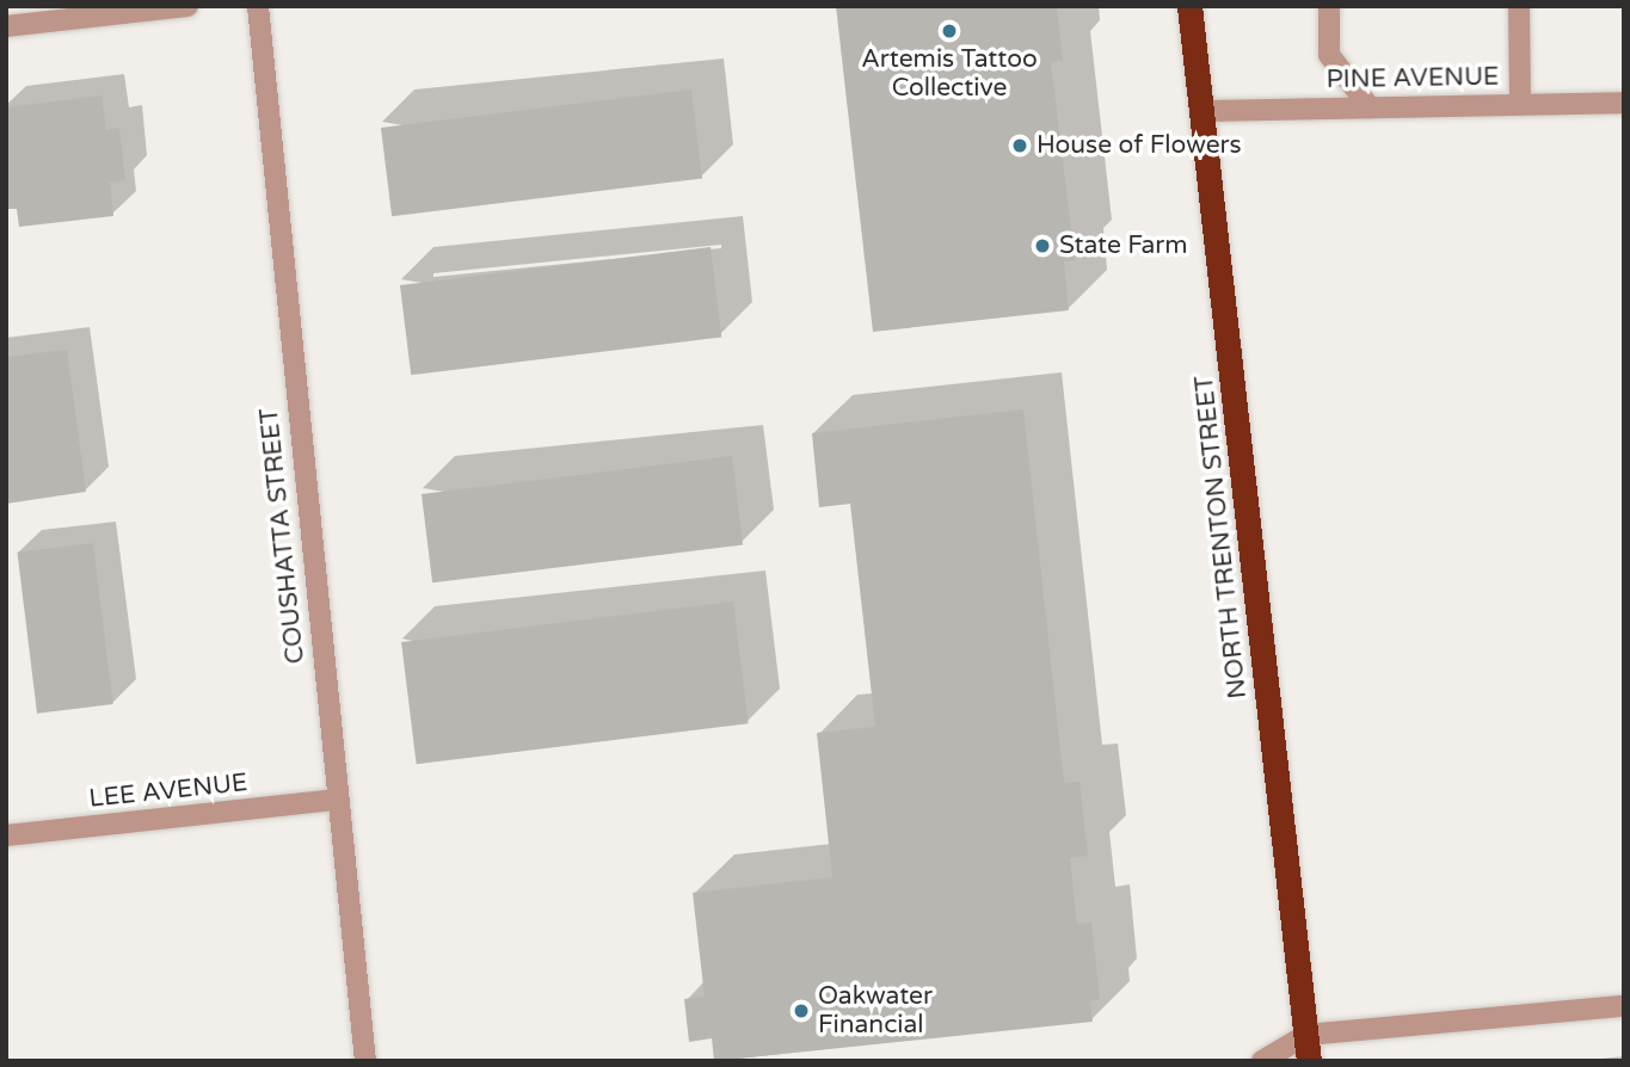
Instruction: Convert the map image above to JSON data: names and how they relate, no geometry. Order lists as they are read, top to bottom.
{
  "streets": {
    "highway": ["NORTH TRENTON STREET"],
    "street": ["PINE AVENUE", "COUSHATTA STREET", "LEE AVENUE"]
  },
  "crossings": [
    ["PINE AVENUE", "NORTH TRENTON STREET"],
    ["COUSHATTA STREET", "LEE AVENUE"]
  ],
  "places": [
    "Artemis Tattoo Collective",
    "House of Flowers",
    "State Farm",
    "Oakwater Financial"
  ]
}
